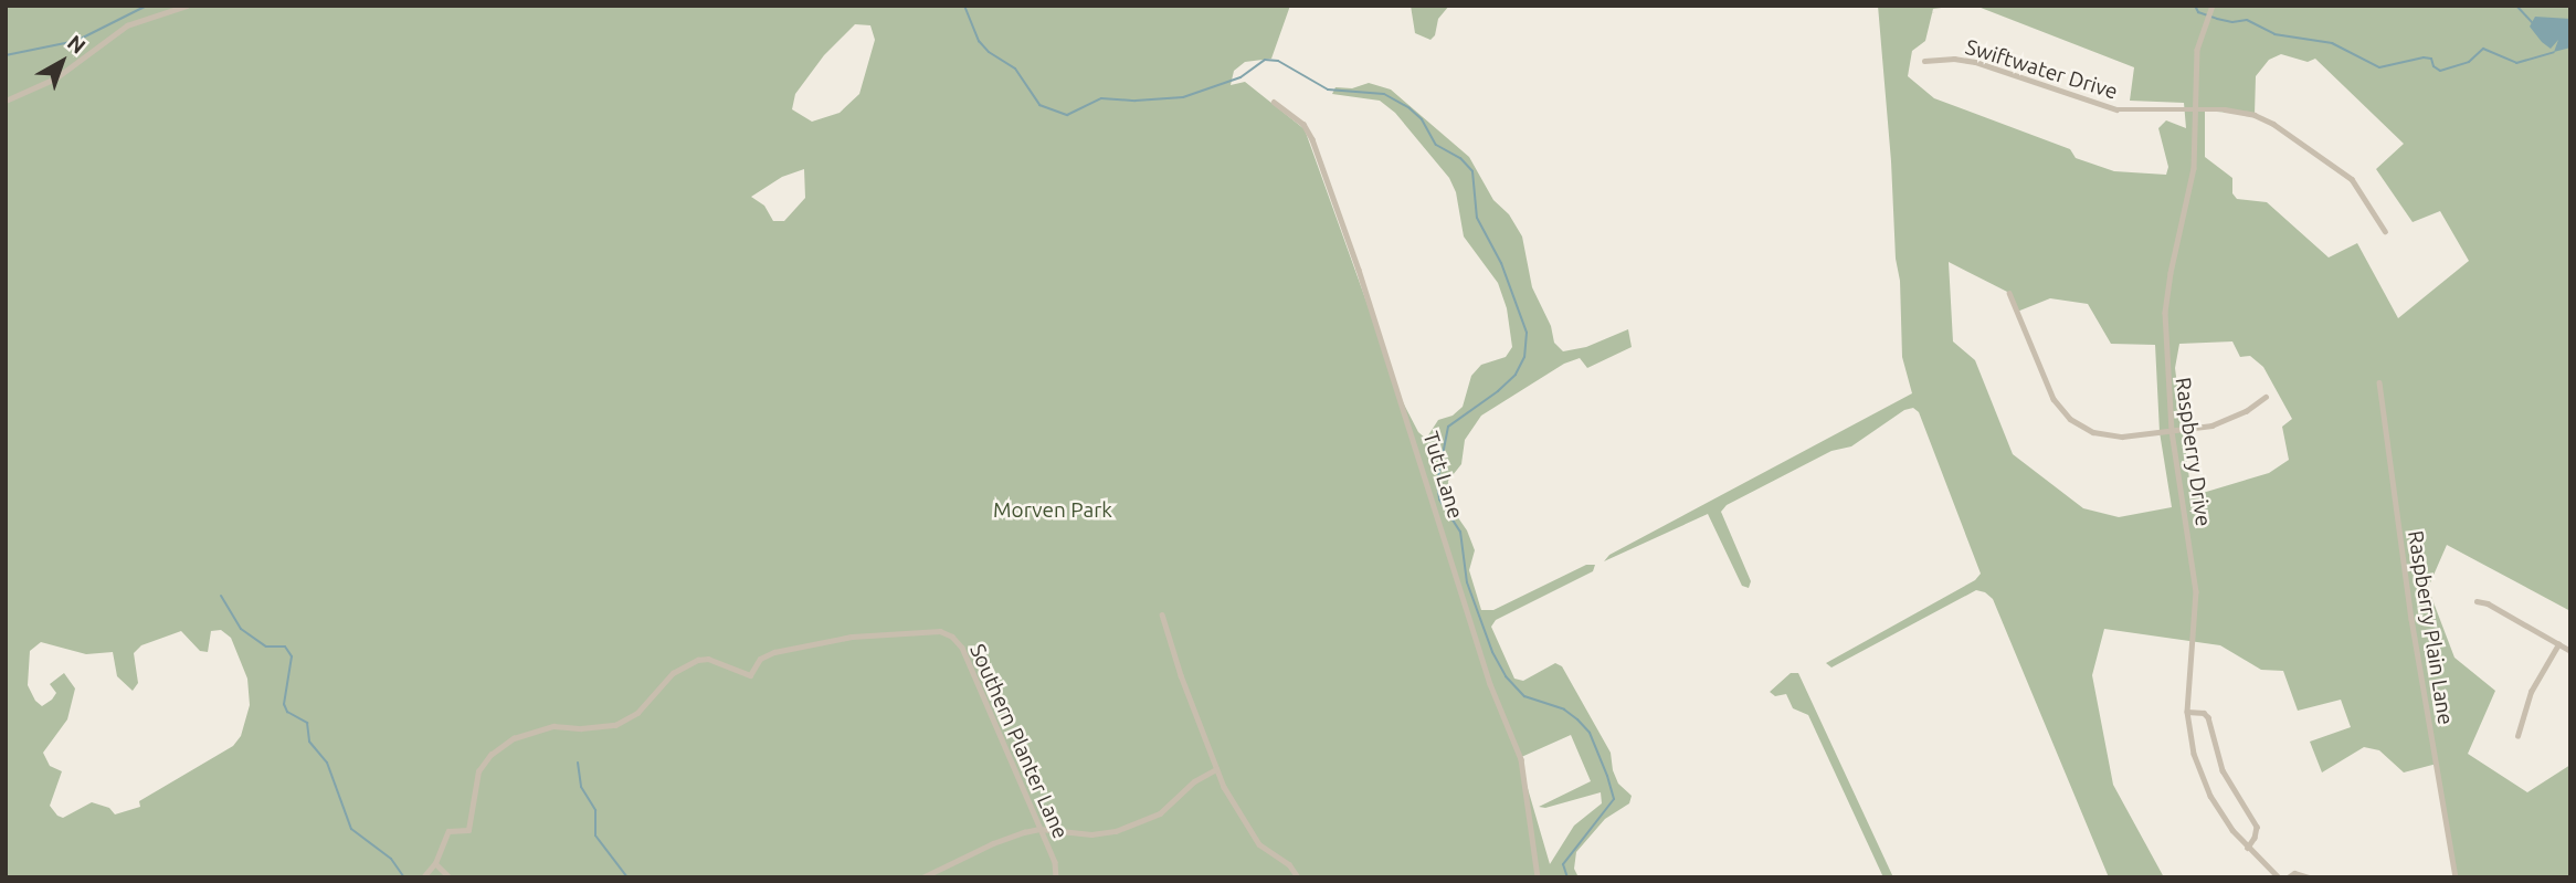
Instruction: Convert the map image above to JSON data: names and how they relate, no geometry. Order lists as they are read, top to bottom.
{
  "streets": {
    "street": [
      "Swiftwater Drive",
      "Raspberry Drive",
      "Tutt Lane",
      "Raspberry Plain Lane",
      "Southern Planter Lane"
    ]
  },
  "crossings": [
    ["Swiftwater Drive", "Raspberry Drive"]
  ],
  "parks": ["Morven Park"],
  "north": "top right"
}
